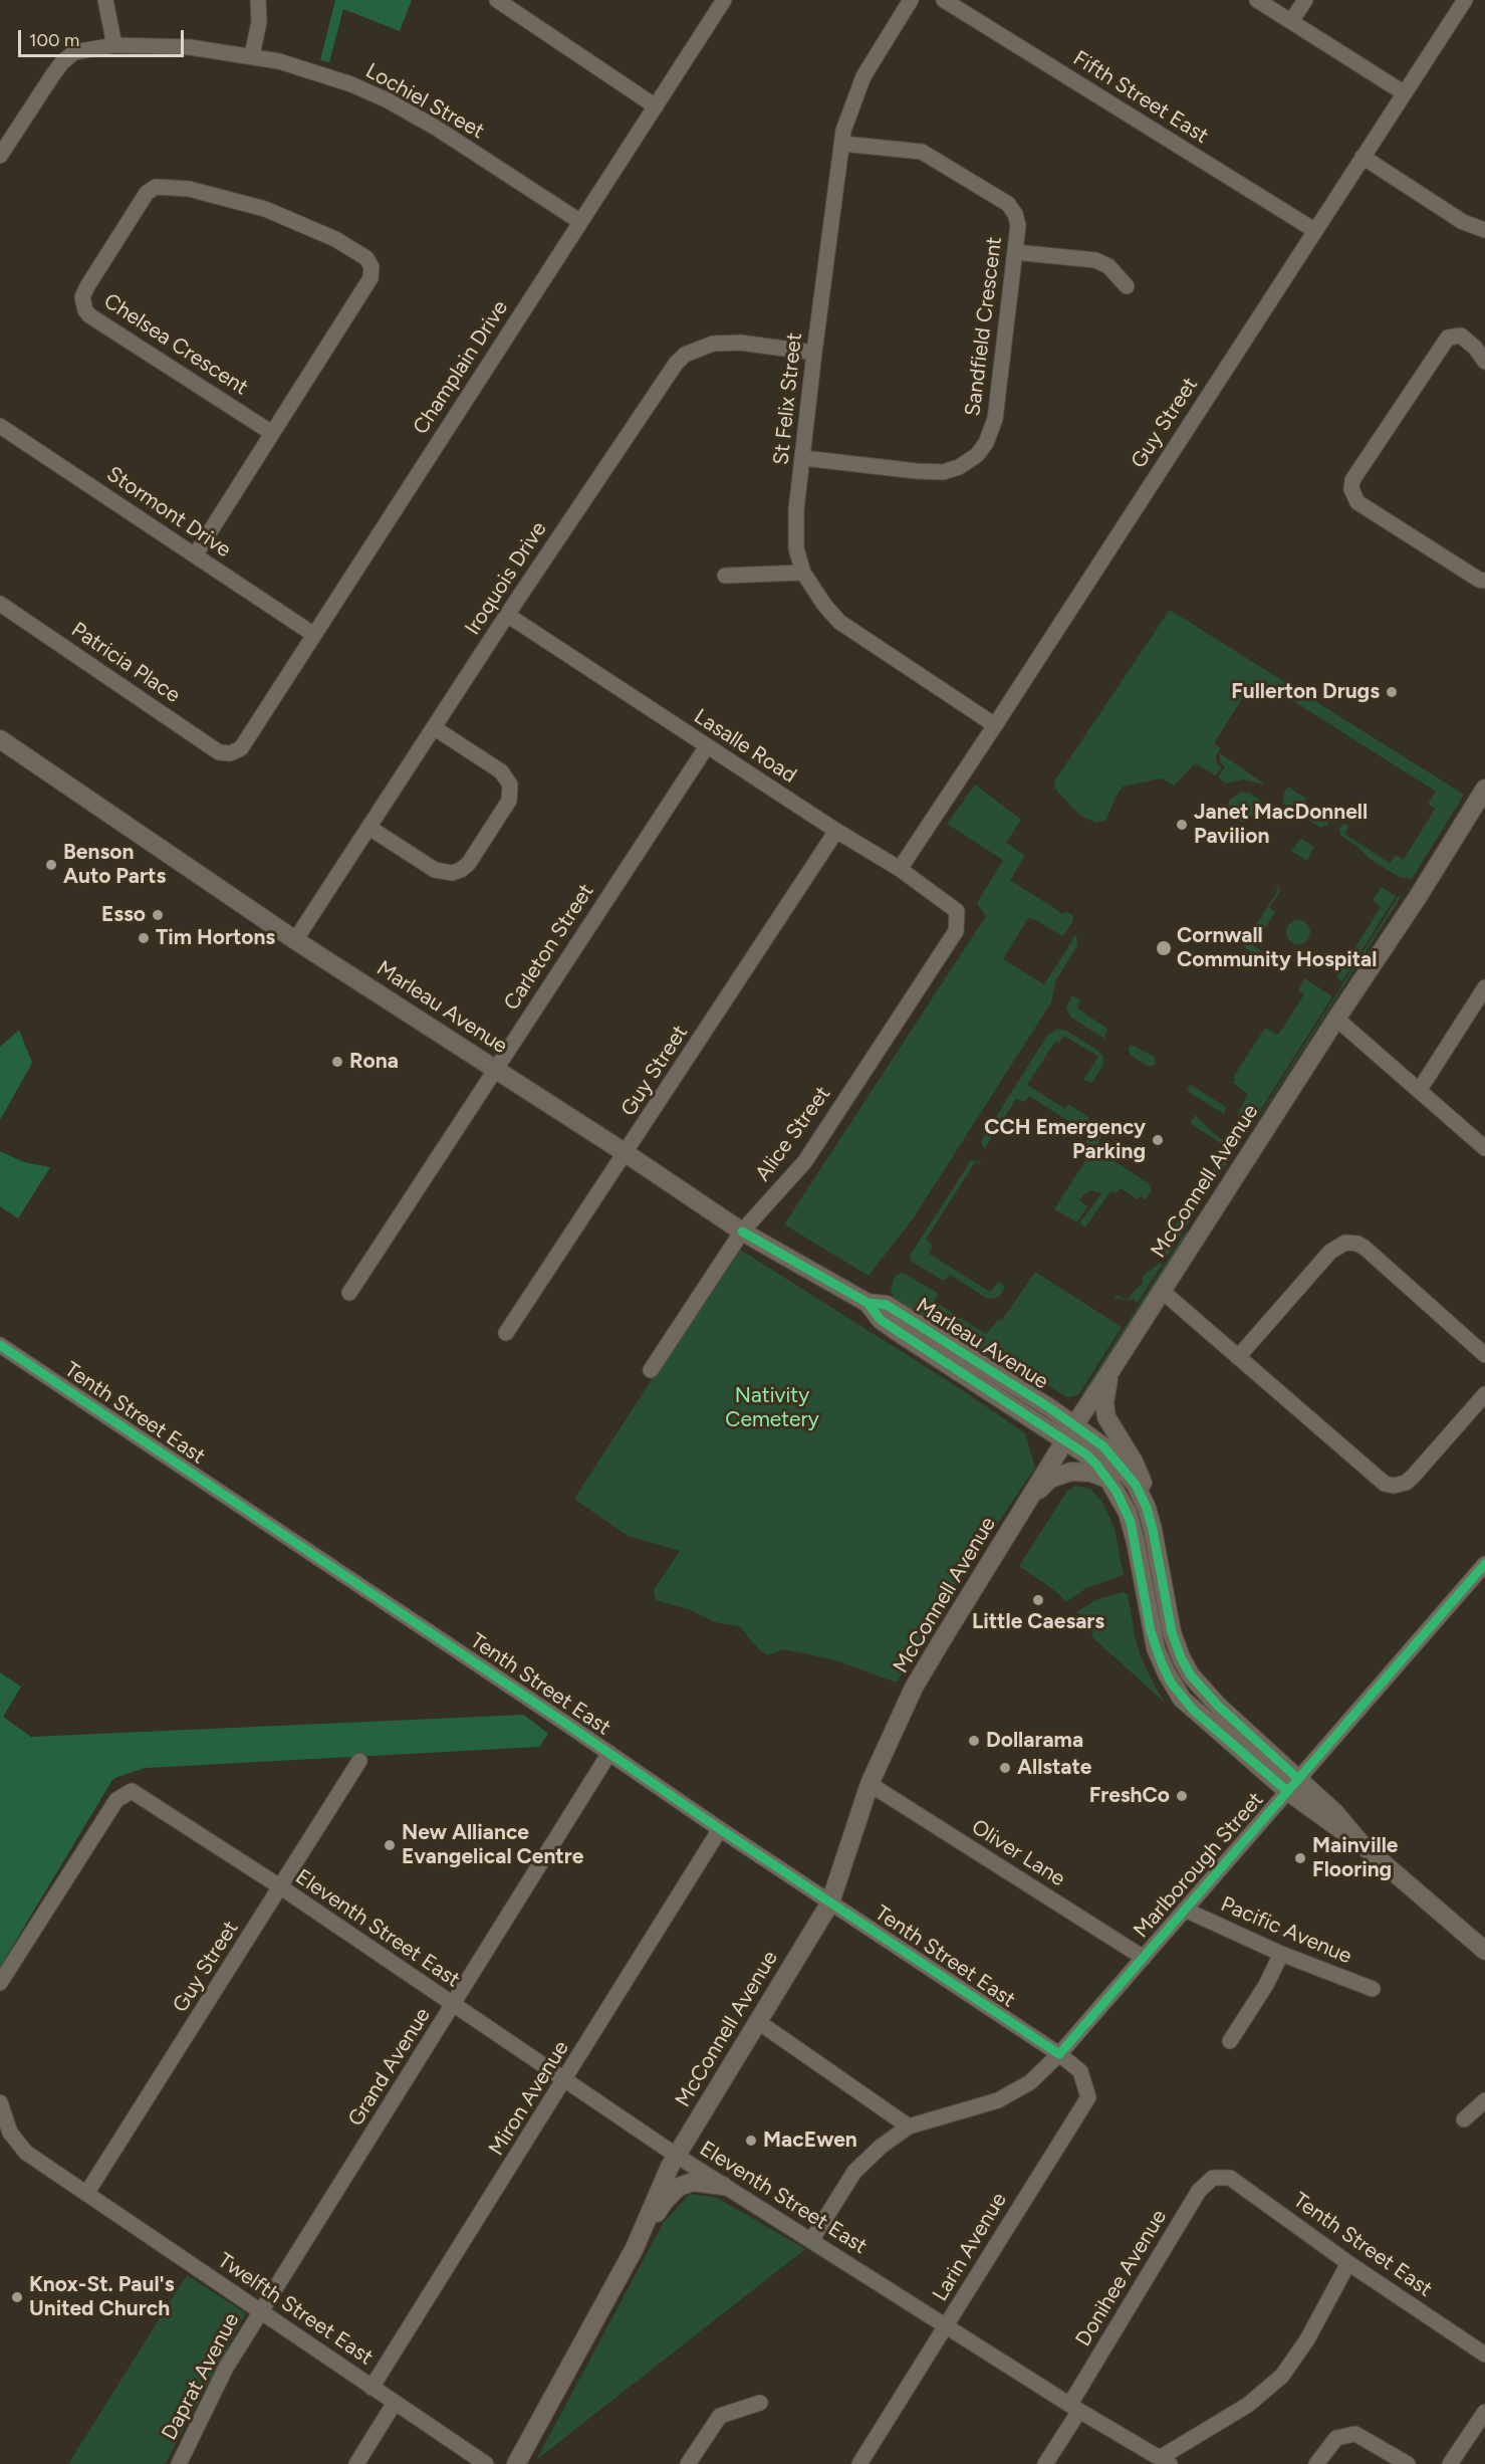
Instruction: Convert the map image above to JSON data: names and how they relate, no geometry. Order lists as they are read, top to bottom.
{
  "streets": {
    "main road": ["Marleau Avenue", "McConnell Avenue"],
    "street": [
      "Fifth Street East",
      "Lochiel Street",
      "Sandfield Crescent",
      "Chelsea Crescent",
      "Champlain Drive",
      "St Felix Street",
      "Guy Street",
      "Stormont Drive",
      "Iroquois Drive",
      "Patricia Place",
      "Lasalle Road",
      "Carleton Street",
      "Alice Street",
      "Tenth Street East",
      "Oliver Lane",
      "Marlborough Street",
      "Eleventh Street East",
      "Pacific Avenue",
      "Grand Avenue",
      "Miron Avenue",
      "Larin Avenue",
      "Donihee Avenue",
      "Twelfth Street East",
      "Daprat Avenue"
    ]
  },
  "crossings": [
    ["Fifth Street East", "Guy Street"],
    ["Lochiel Street", "Champlain Drive"],
    ["Sandfield Crescent", "St Felix Street"],
    ["Chelsea Crescent", "Stormont Drive"],
    ["Champlain Drive", "Stormont Drive"],
    ["Champlain Drive", "Patricia Place"],
    ["St Felix Street", "Guy Street"],
    ["St Felix Street", "Iroquois Drive"],
    ["Guy Street", "Lasalle Road"],
    ["Guy Street", "Marleau Avenue"],
    ["Guy Street", "Eleventh Street East"],
    ["Guy Street", "Twelfth Street East"],
    ["Iroquois Drive", "Lasalle Road"],
    ["Iroquois Drive", "Marleau Avenue"],
    ["Lasalle Road", "Carleton Street"],
    ["Lasalle Road", "Alice Street"],
    ["Carleton Street", "Marleau Avenue"],
    ["Marleau Avenue", "Alice Street"],
    ["Marleau Avenue", "McConnell Avenue"],
    ["McConnell Avenue", "Tenth Street East"],
    ["McConnell Avenue", "Oliver Lane"],
    ["McConnell Avenue", "Eleventh Street East"],
    ["Tenth Street East", "Marlborough Street"],
    ["Tenth Street East", "Grand Avenue"],
    ["Tenth Street East", "Miron Avenue"],
    ["Tenth Street East", "Larin Avenue"],
    ["Tenth Street East", "Donihee Avenue"],
    ["Oliver Lane", "Marlborough Street"],
    ["Marlborough Street", "Eleventh Street East"],
    ["Marlborough Street", "Pacific Avenue"],
    ["Marlborough Street", "Larin Avenue"],
    ["Eleventh Street East", "Grand Avenue"],
    ["Eleventh Street East", "Miron Avenue"],
    ["Eleventh Street East", "Larin Avenue"],
    ["Eleventh Street East", "Donihee Avenue"],
    ["Grand Avenue", "Twelfth Street East"],
    ["Grand Avenue", "Daprat Avenue"],
    ["Miron Avenue", "Twelfth Street East"],
    ["Twelfth Street East", "Daprat Avenue"]
  ],
  "parks": ["Nativity Cemetery"],
  "places": [
    "Fullerton Drugs",
    "Janet MacDonnell Pavilion",
    "Benson Auto Parts",
    "Esso",
    "Tim Hortons",
    "Cornwall Community Hospital",
    "Rona",
    "CCH Emergency Parking",
    "Little Caesars",
    "Dollarama",
    "Allstate",
    "FreshCo",
    "New Alliance Evangelical Centre",
    "Mainville Flooring",
    "MacEwen",
    "Knox-St. Paul's United Church"
  ],
  "scale_bar": "100 m"
}
